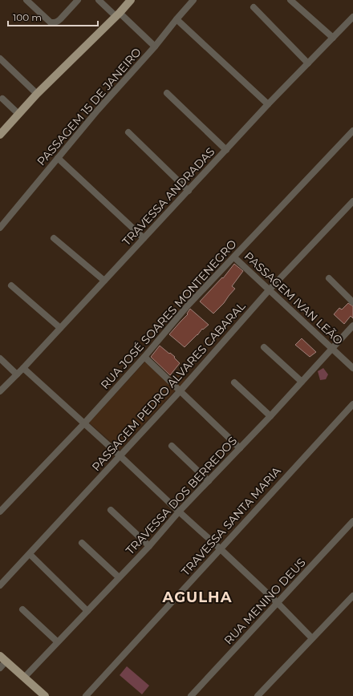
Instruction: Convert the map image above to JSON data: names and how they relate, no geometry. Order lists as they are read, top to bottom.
{
  "streets": {
    "street": [
      "PASSAGEM 15 DE JANEIRO",
      "TRAVESSA ANDRADAS",
      "PASSAGEM IVAN LEÃO",
      "RUA JOSÉ SOARES MONTENEGRO",
      "PASSAGEM PEDRO ALVARES CABARAL",
      "TRAVESSA DOS BERREDOS",
      "TRAVESSA SANTA MARIA",
      "RUA MENINO DEUS"
    ]
  },
  "crossings": [
    ["PASSAGEM IVAN LEÃO", "RUA JOSÉ SOARES MONTENEGRO"],
    ["PASSAGEM IVAN LEÃO", "PASSAGEM PEDRO ALVARES CABARAL"],
    ["PASSAGEM IVAN LEÃO", "TRAVESSA DOS BERREDOS"]
  ],
  "districts": ["AGULHA"],
  "scale_bar": "100 m"
}
